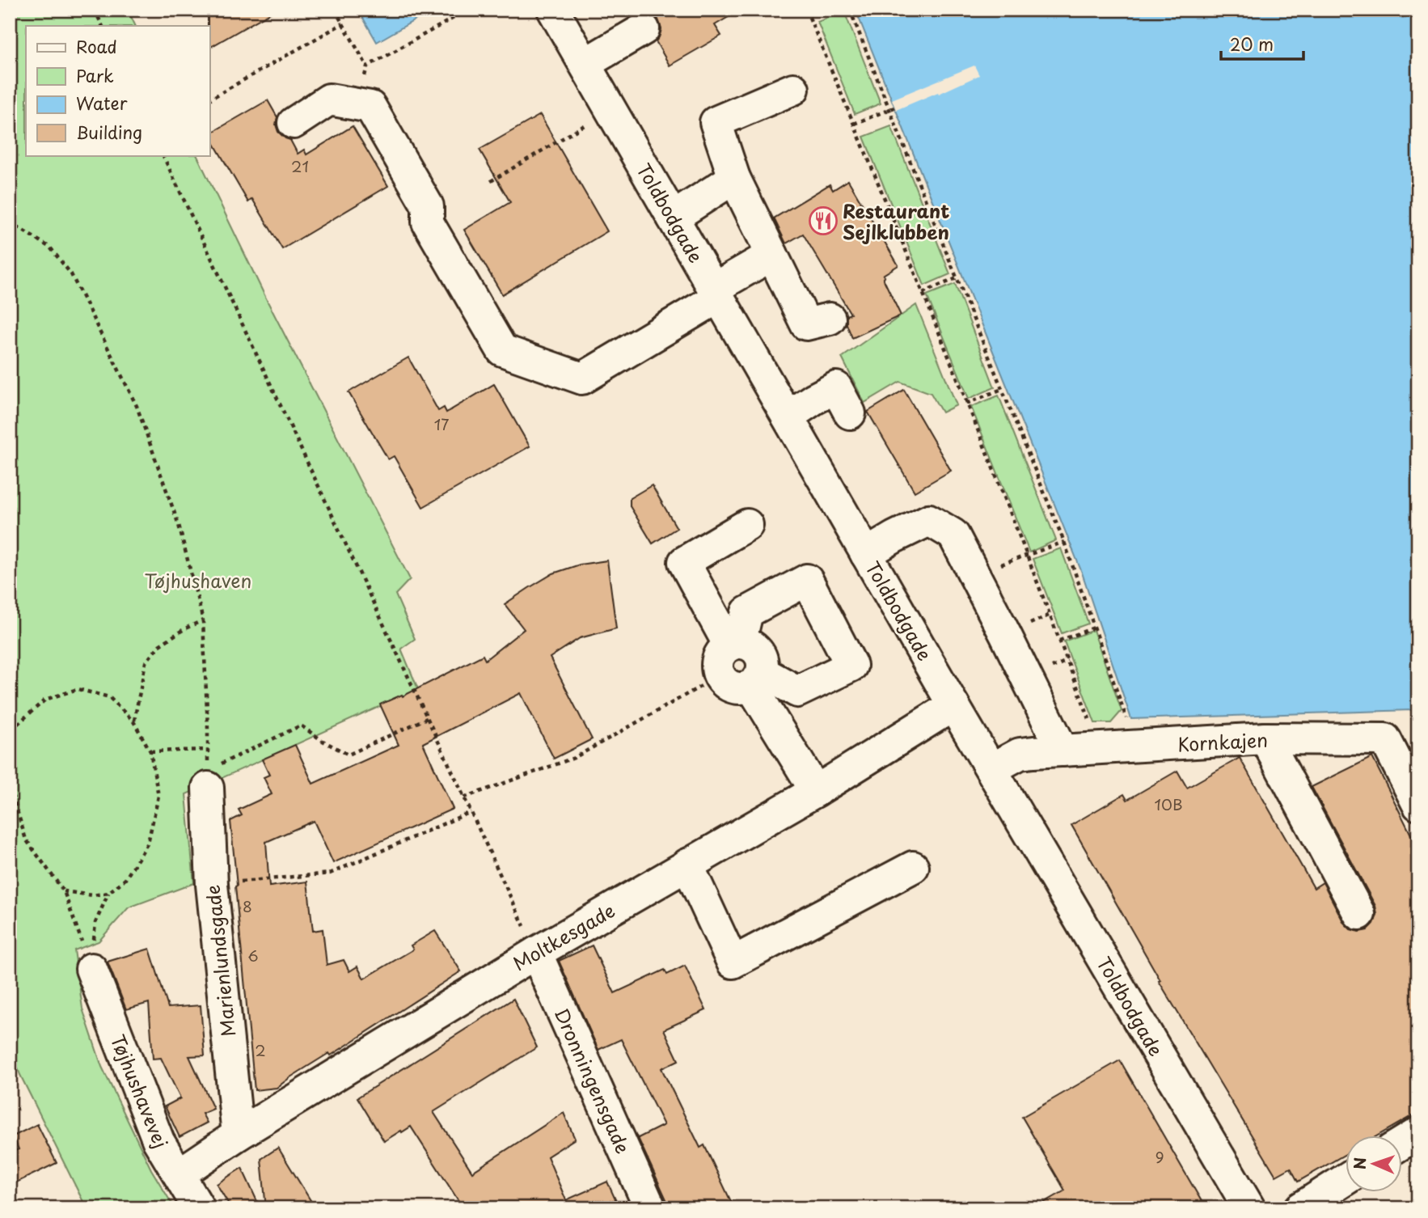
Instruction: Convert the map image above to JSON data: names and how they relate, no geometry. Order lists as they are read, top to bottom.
{
  "streets": {
    "street": [
      "Toldbodgade",
      "Kornkajen",
      "Moltkesgade",
      "Marienlundsgade",
      "Dronningensgade",
      "Tøjhushavevej"
    ]
  },
  "crossings": [
    ["Toldbodgade", "Kornkajen"],
    ["Toldbodgade", "Moltkesgade"],
    ["Moltkesgade", "Marienlundsgade"],
    ["Moltkesgade", "Dronningensgade"],
    ["Moltkesgade", "Tøjhushavevej"]
  ],
  "parks": ["Tøjhushaven"],
  "places": {
    "restaurant": ["Restaurant Sejlklubben"]
  },
  "house_numbers": [
    "21",
    "17",
    "10B",
    "8",
    "6",
    "2",
    "9"
  ],
  "legend": [
    "Road",
    "Park",
    "Water",
    "Building"
  ],
  "scale_bar": "20 m",
  "north": "left"
}
